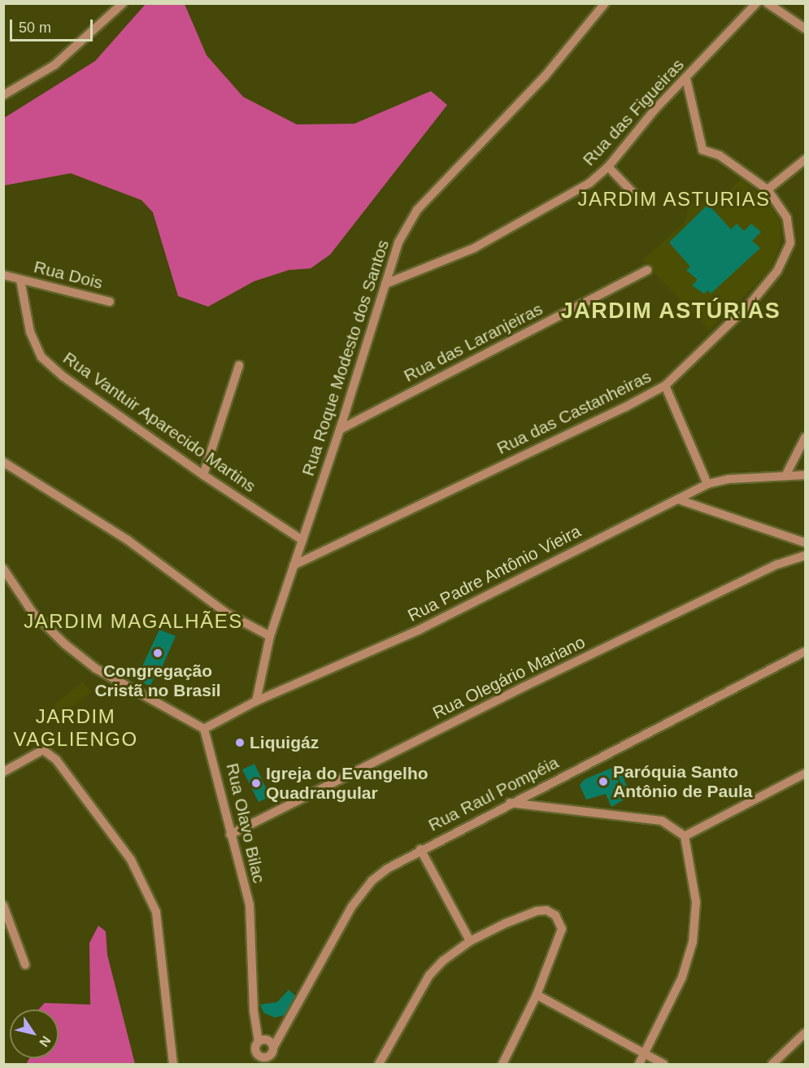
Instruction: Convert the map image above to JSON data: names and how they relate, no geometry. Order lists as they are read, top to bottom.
{
  "streets": {
    "street": [
      "Rua das Figueiras",
      "Rua Dois",
      "Rua das Laranjeiras",
      "Rua Roque Modesto dos Santos",
      "Rua das Castanheiras",
      "Rua Vantuir Aparecido Martins",
      "Rua Padre Antônio Vieira",
      "Rua Olegário Mariano",
      "Rua Raul Pompéia",
      "Rua Olavo Bilac"
    ]
  },
  "crossings": [
    ["Rua das Figueiras", "Rua Roque Modesto dos Santos"],
    ["Rua das Figueiras", "Rua das Castanheiras"],
    ["Rua Dois", "Rua Vantuir Aparecido Martins"],
    ["Rua das Laranjeiras", "Rua Roque Modesto dos Santos"],
    ["Rua Roque Modesto dos Santos", "Rua das Castanheiras"],
    ["Rua Roque Modesto dos Santos", "Rua Vantuir Aparecido Martins"],
    ["Rua Roque Modesto dos Santos", "Rua Padre Antônio Vieira"],
    ["Rua Padre Antônio Vieira", "Rua Olavo Bilac"],
    ["Rua Olegário Mariano", "Rua Olavo Bilac"]
  ],
  "districts": [
    "JARDIM ASTURIAS",
    "JARDIM ASTÚRIAS",
    "JARDIM MAGALHÃES",
    "JARDIM VAGLIENGO"
  ],
  "places": [
    "Congregação Cristã no Brasil",
    "Liquigáz",
    "Paróquia Santo Antônio de Paula",
    "Igreja do Evangelho Quadrangular"
  ],
  "scale_bar": "50 m",
  "north": "bottom right"
}
